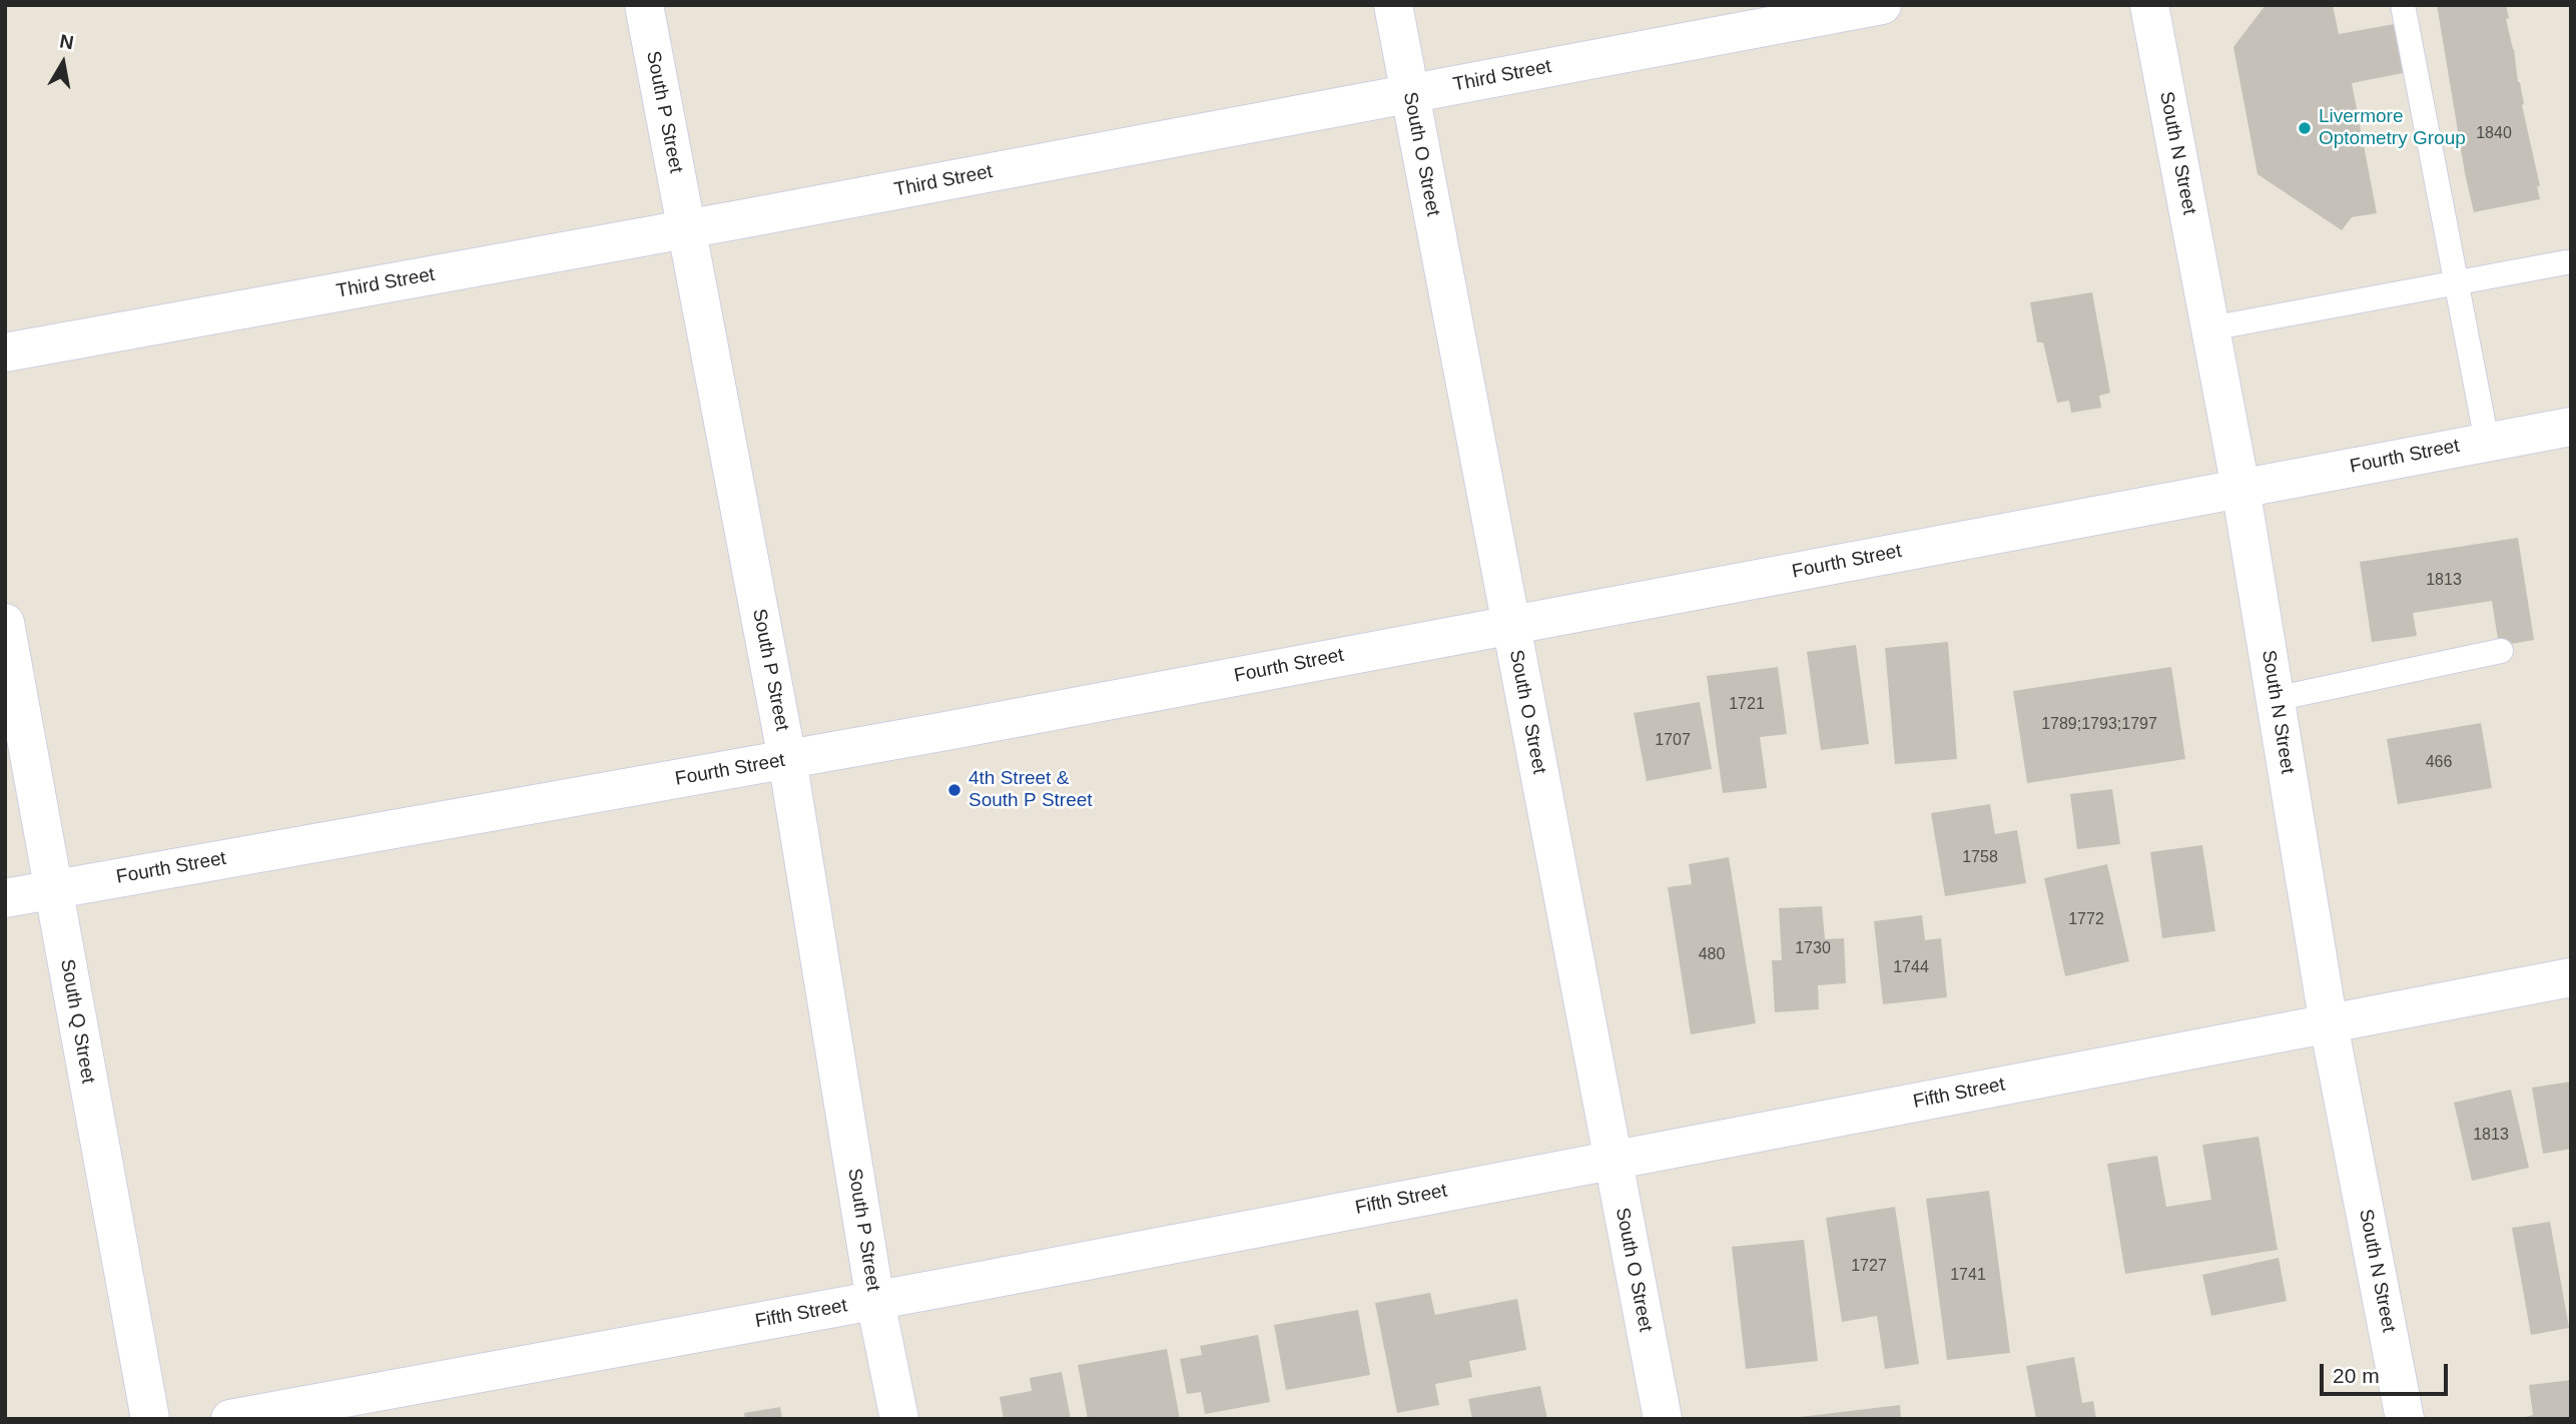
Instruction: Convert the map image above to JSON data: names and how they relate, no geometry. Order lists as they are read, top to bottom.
{
  "streets": {
    "street": [
      "Third Street",
      "South P Street",
      "South N Street",
      "South O Street",
      "Fourth Street",
      "South Q Street",
      "Fifth Street"
    ]
  },
  "crossings": [
    ["Third Street", "South P Street"],
    ["Third Street", "South O Street"],
    ["South P Street", "Fourth Street"],
    ["South P Street", "Fifth Street"],
    ["South N Street", "Fourth Street"],
    ["South N Street", "Fifth Street"],
    ["South O Street", "Fourth Street"],
    ["South O Street", "Fifth Street"],
    ["Fourth Street", "South Q Street"]
  ],
  "places": ["Livermore Optometry Group", "4th Street & South P Street"],
  "house_numbers": [
    "1840",
    "1813",
    "1721",
    "1789;1793;1797",
    "1707",
    "466",
    "1758",
    "1772",
    "1730",
    "480",
    "1744",
    "1813",
    "1727",
    "1741"
  ],
  "scale_bar": "20 m",
  "north": "top"
}
